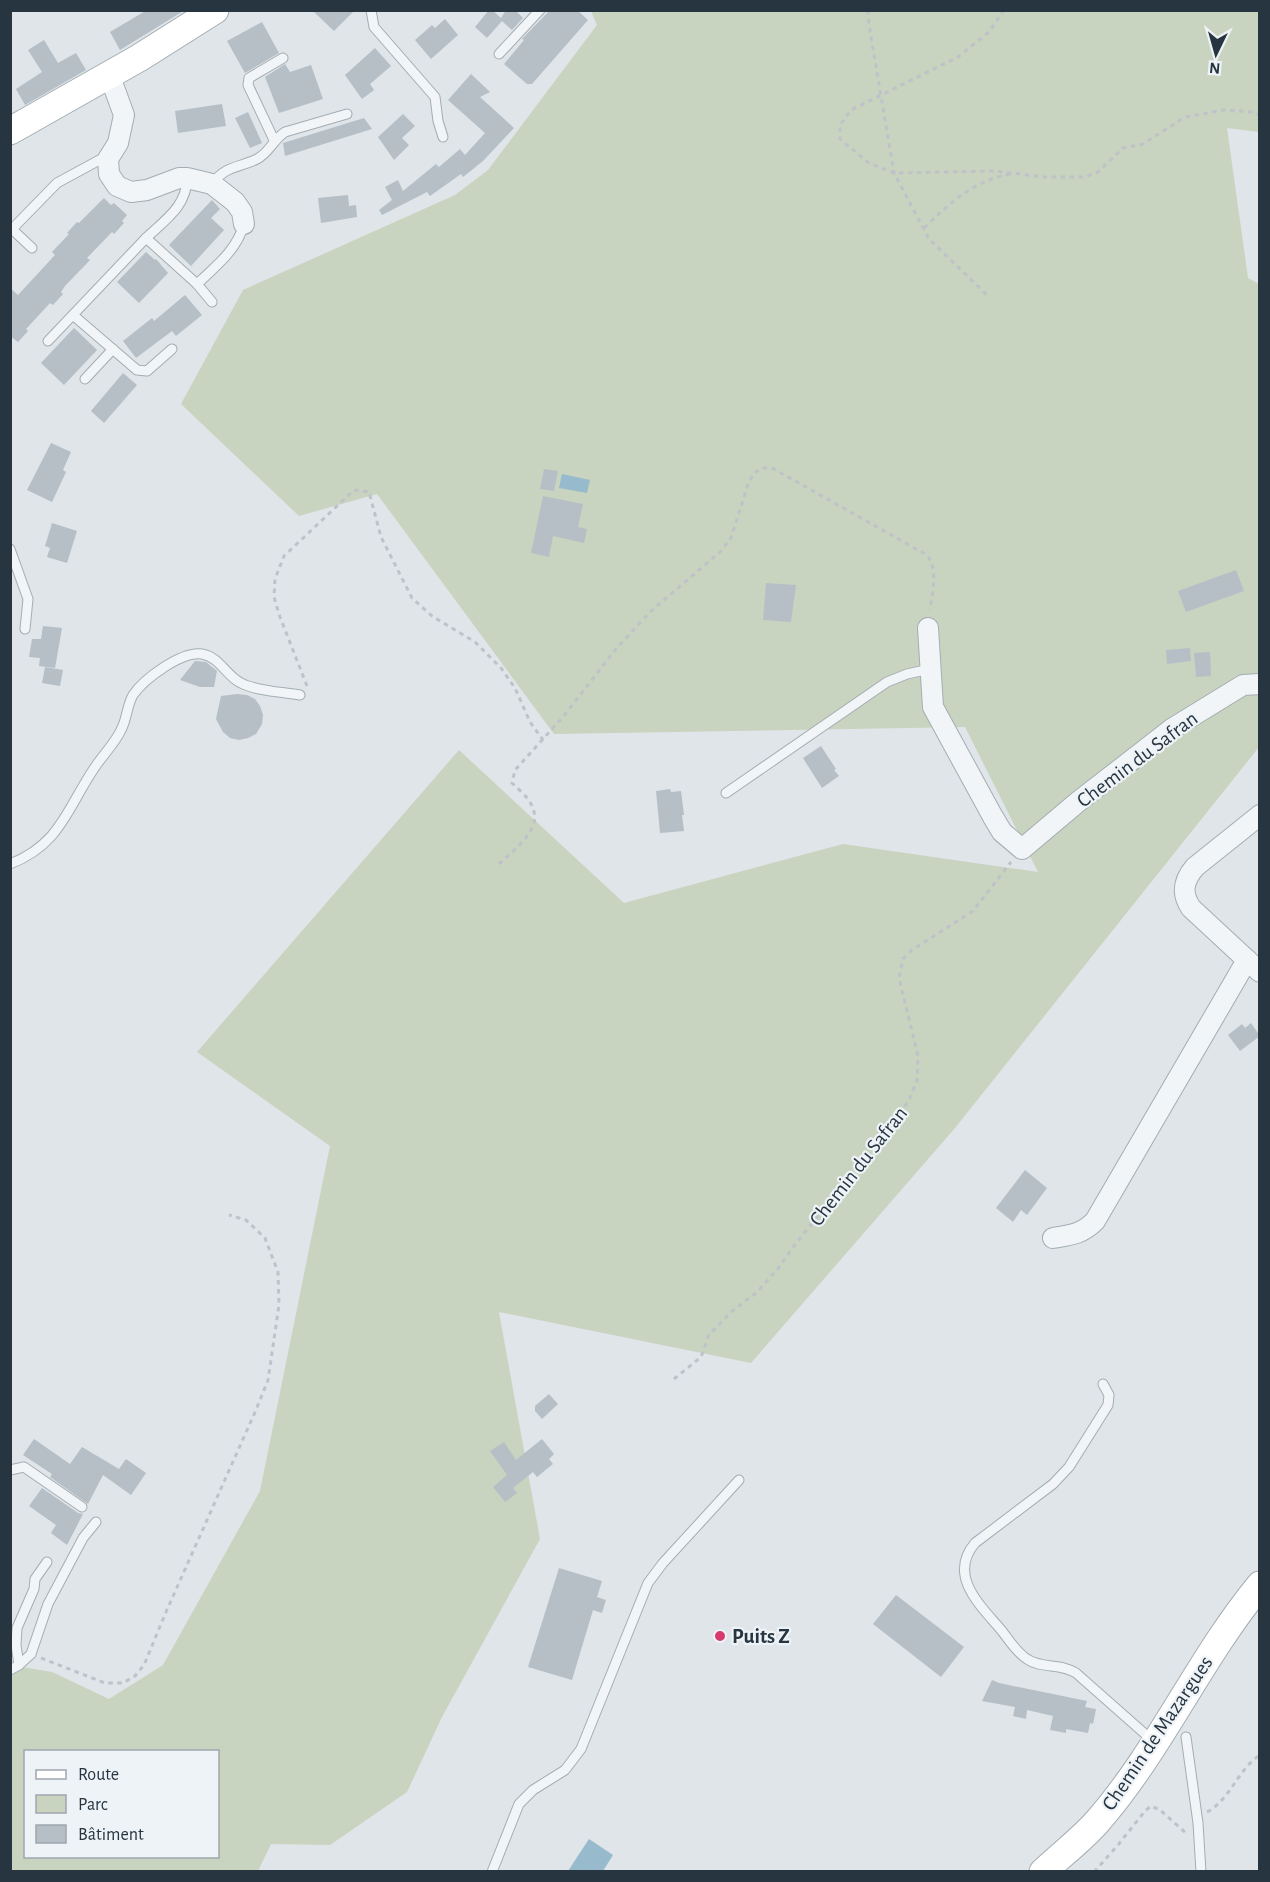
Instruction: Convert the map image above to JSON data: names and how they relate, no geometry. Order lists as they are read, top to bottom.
{
  "streets": {
    "main road": ["Chemin de Mazargues"],
    "street": ["Chemin du Safran"]
  },
  "places": ["Puits Z"],
  "legend": ["Route", "Parc", "Bâtiment"],
  "north": "bottom"
}
